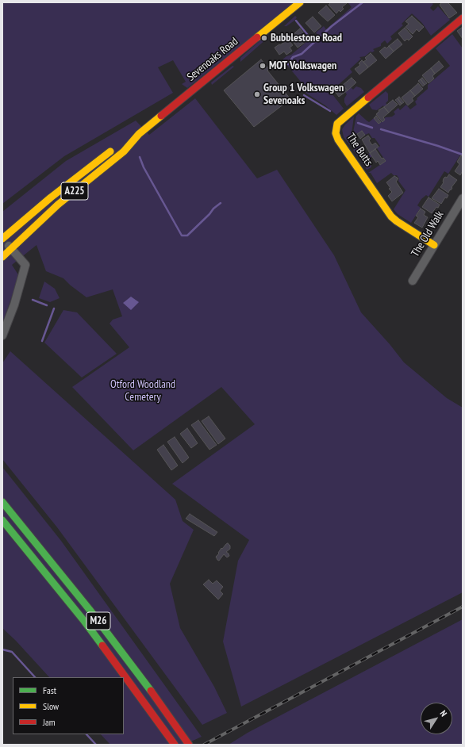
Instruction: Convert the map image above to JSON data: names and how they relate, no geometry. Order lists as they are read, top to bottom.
{
  "streets": {
    "main road": [
      "Sevenoaks Road",
      "The Butts",
      "A225",
      "M26"
    ],
    "street": ["The Old Walk"]
  },
  "crossings": [
    ["The Butts", "The Old Walk"]
  ],
  "parks": ["Otford Woodland Cemetery"],
  "places": ["Bubblestone Road", "MOT Volkswagen", "Group 1 Volkswagen Sevenoaks"],
  "legend": ["Fast", "Slow", "Jam"],
  "north": "top right"
}
